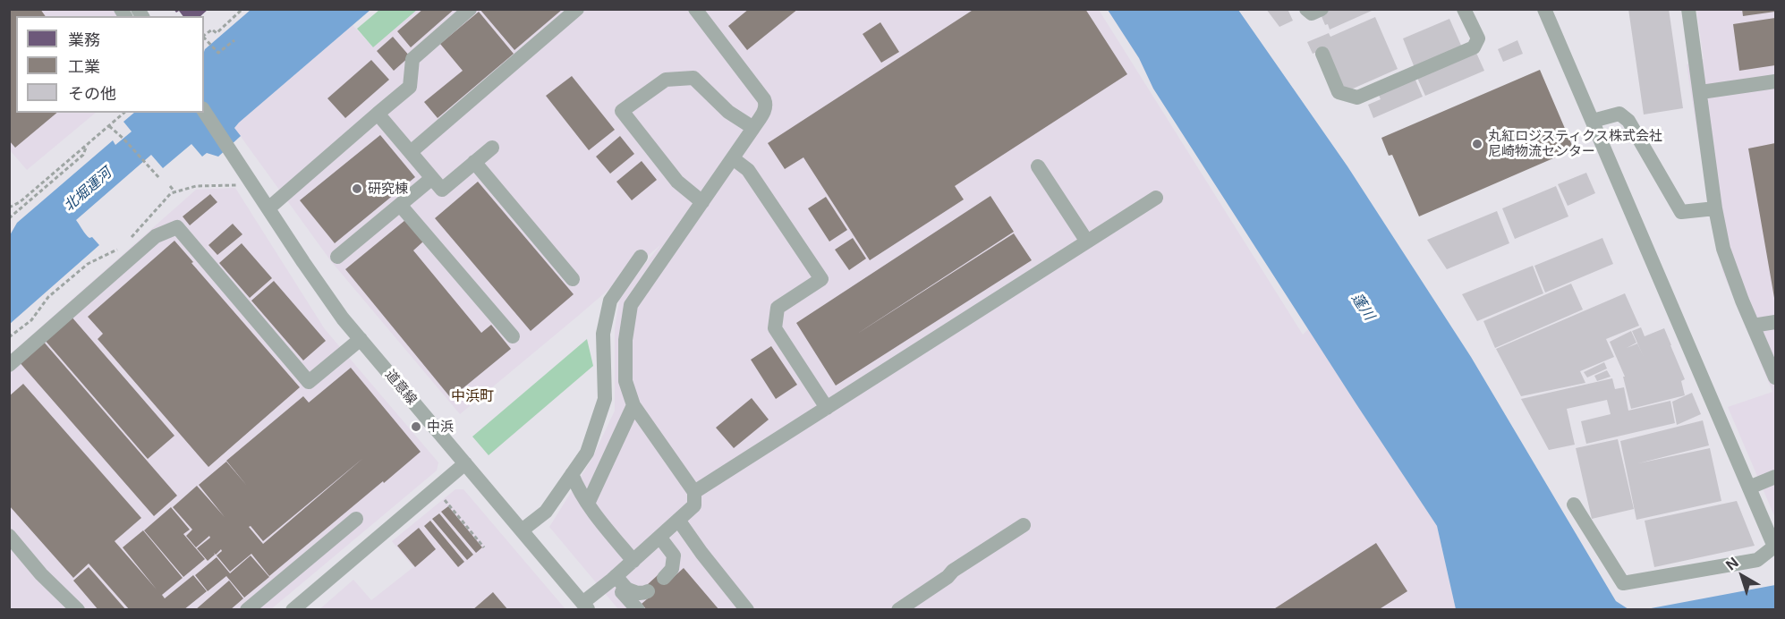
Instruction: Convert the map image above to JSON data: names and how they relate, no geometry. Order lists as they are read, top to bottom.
{
  "streets": {
    "street": ["道意線"]
  },
  "districts": ["中浜町"],
  "water": ["北堀運河", "蓬川"],
  "places": ["丸紅ロジスティクス株式会社 尼崎物流センター", "研究棟", "中浜"],
  "legend": ["業務", "工業", "その他"],
  "north": "top left"
}
